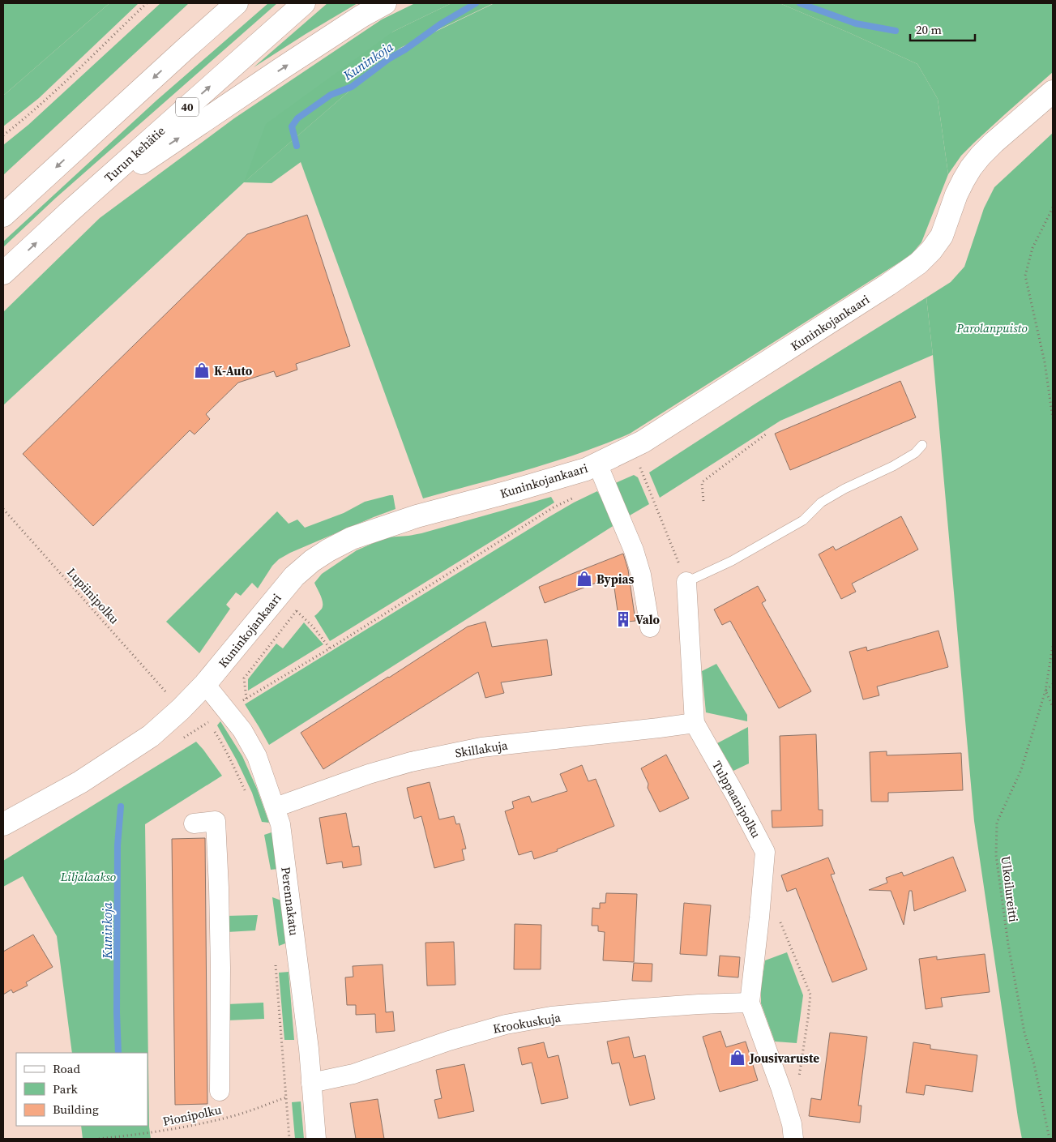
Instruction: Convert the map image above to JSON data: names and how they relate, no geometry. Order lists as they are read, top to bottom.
{
  "streets": {
    "main road": ["40", "Turun kehätie", "Kuninkojankaari"],
    "street": [
      "Skillakuja",
      "Tulppaanipolku",
      "Perennakatu",
      "Krookuskuja"
    ],
    "path": ["Lupiinipolku", "Ulkoilureitti", "Pionipolku"]
  },
  "crossings": [
    ["Kuninkojankaari", "Perennakatu"],
    ["Skillakuja", "Tulppaanipolku"],
    ["Skillakuja", "Perennakatu"],
    ["Tulppaanipolku", "Krookuskuja"],
    ["Perennakatu", "Krookuskuja"]
  ],
  "water": ["Kuninkoja"],
  "parks": ["Parolanpuisto", "Liljalaakso"],
  "places": {
    "shop": ["K-Auto", "Bypias", "Jousivaruste"],
    "building": ["Valo"]
  },
  "legend": ["Road", "Park", "Building"],
  "scale_bar": "20 m"
}
